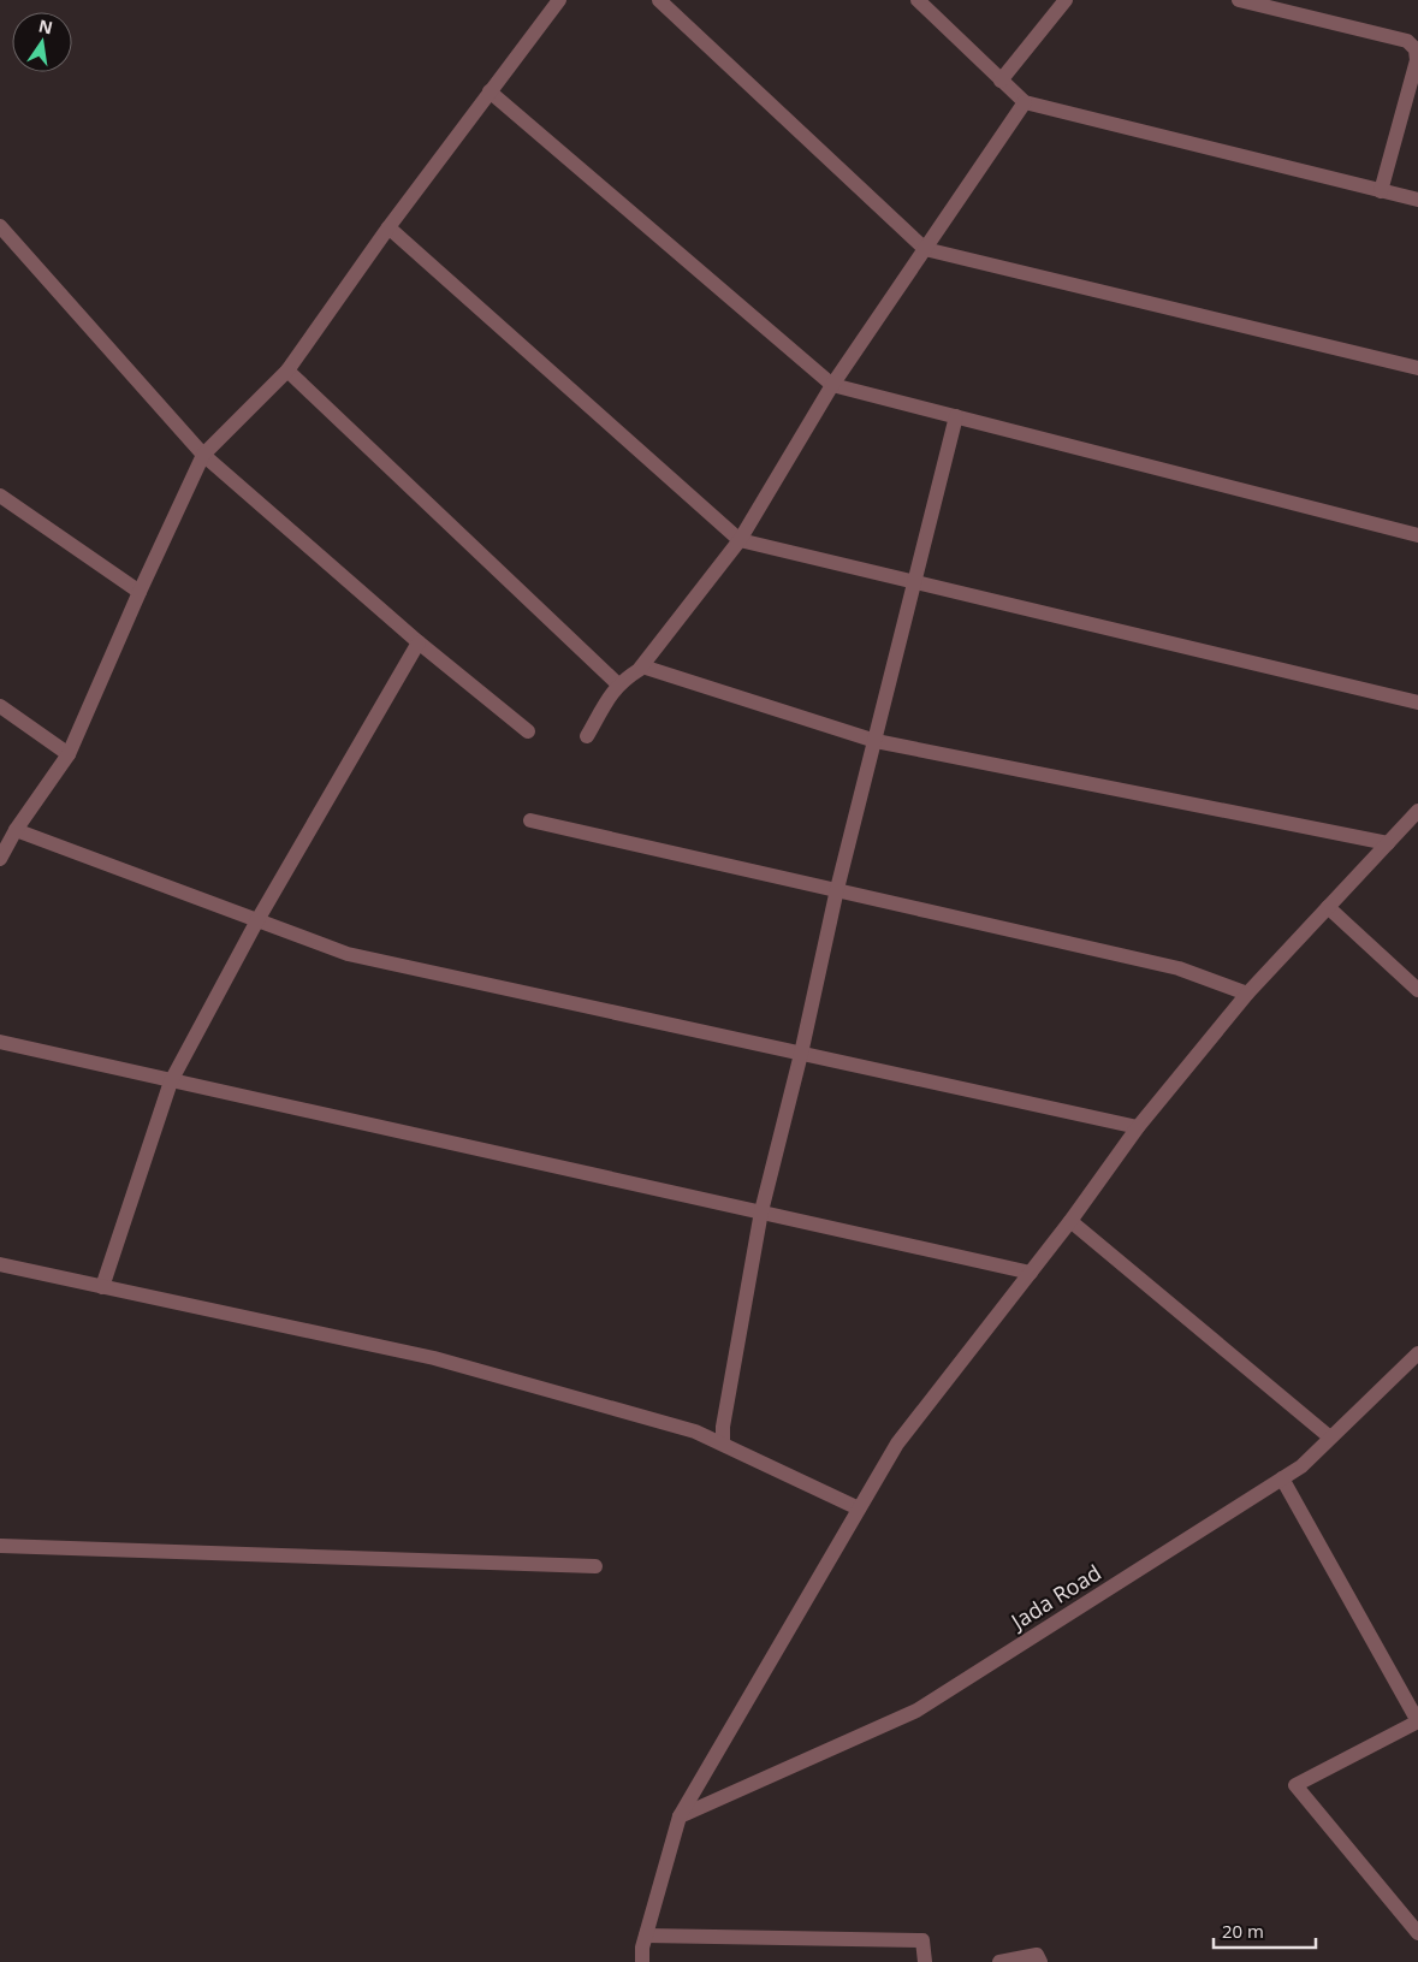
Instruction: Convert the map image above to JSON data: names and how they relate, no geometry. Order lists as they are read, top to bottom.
{
  "streets": {
    "street": ["Jada Road"]
  },
  "scale_bar": "20 m",
  "north": "top"
}
